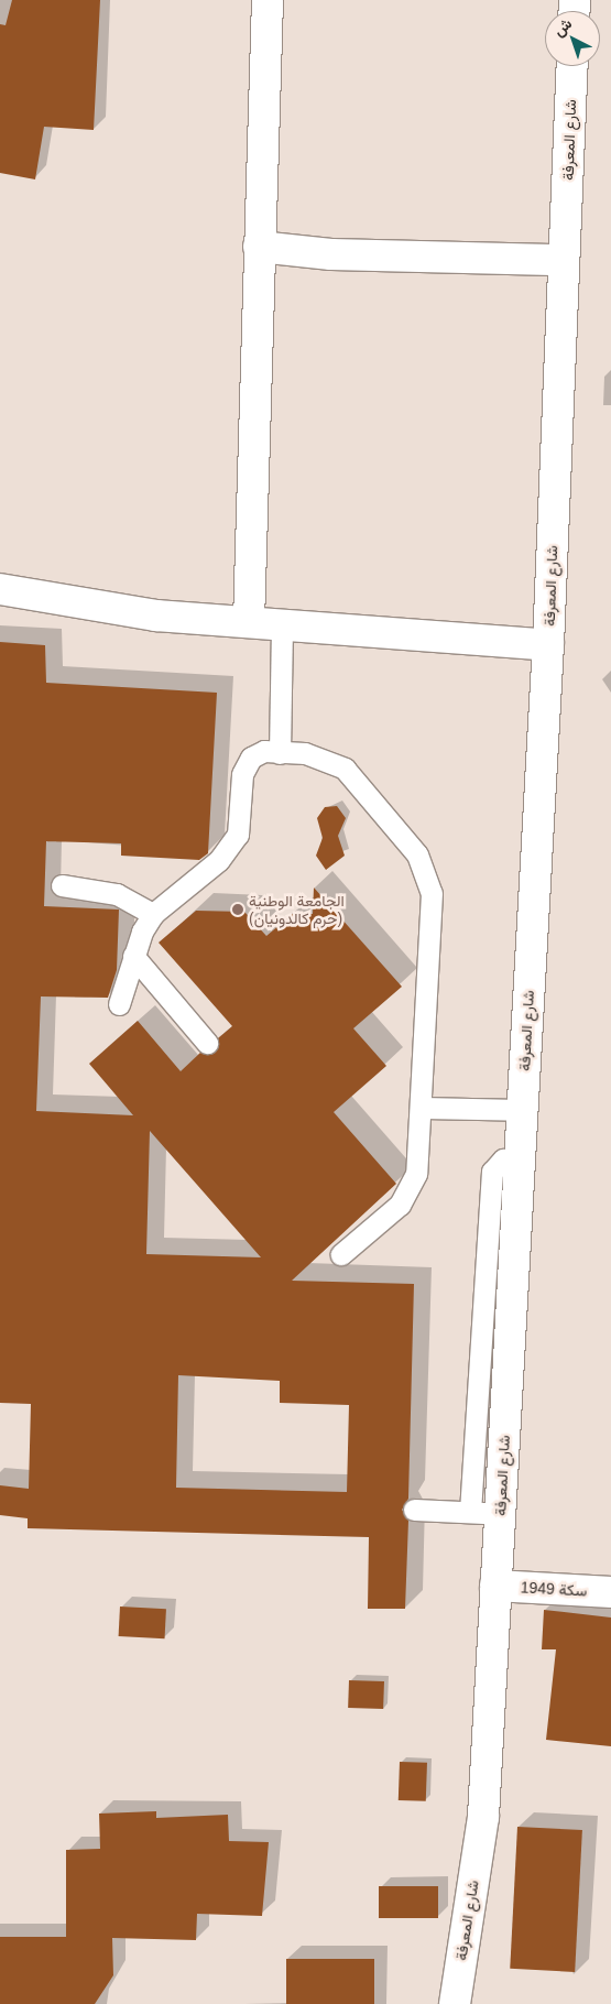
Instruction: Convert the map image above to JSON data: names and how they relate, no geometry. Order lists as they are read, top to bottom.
{
  "streets": {
    "street": ["شارع المعرفة", "سكة 1949"]
  },
  "crossings": [
    ["شارع المعرفة", "سكة 1949"]
  ],
  "places": ["الجامعة الوطنية (حرم كالدونيان)"],
  "north": "top left"
}
